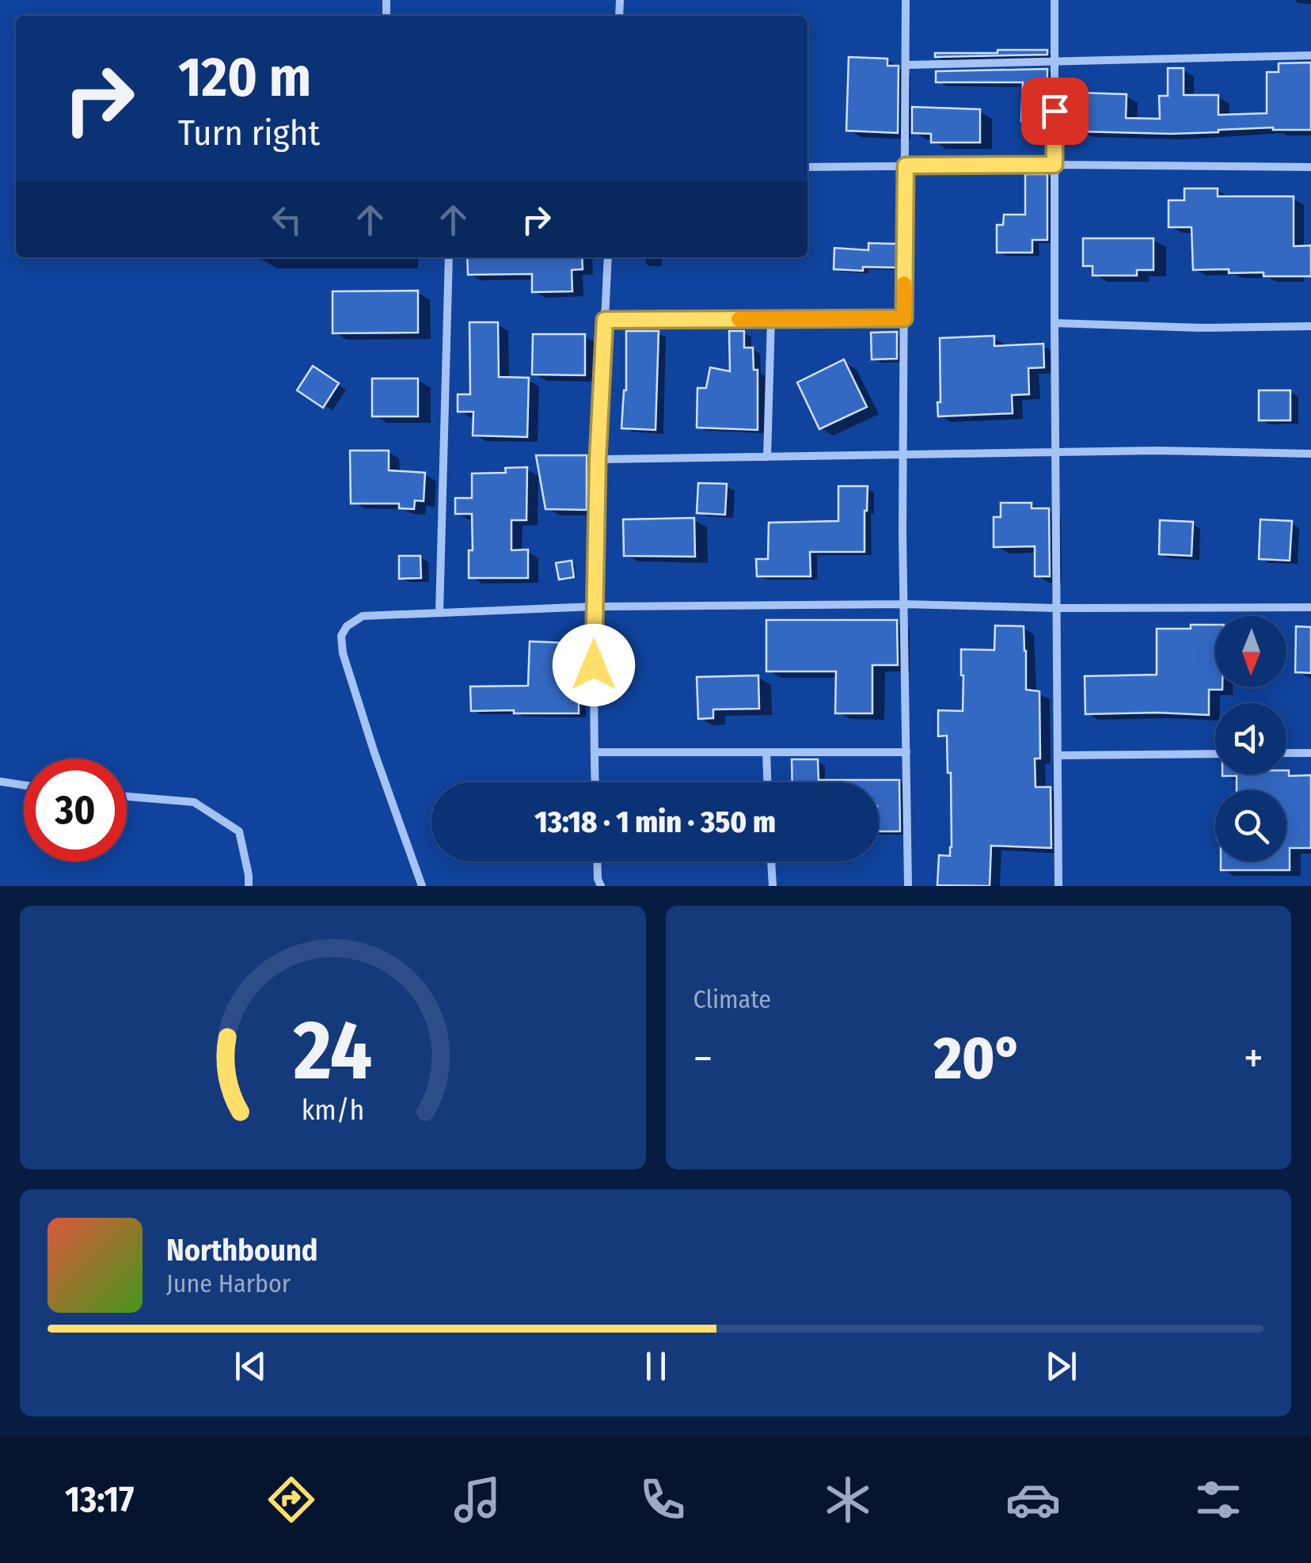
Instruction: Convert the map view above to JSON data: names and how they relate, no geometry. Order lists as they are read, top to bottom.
{
  "north": "bottom",
  "page": {
    "turn": ["120 m", "Turn right"],
    "limit": "30",
    "trip": "13:18 · 1 min · 350 m",
    "tile": "Climate",
    "heat": ["−", "20°", "+"],
    "song": ["Northbound", "June Harbor"],
    "tabs": "13:17",
    "gauge": ["24", "km/h"]
  }
}
